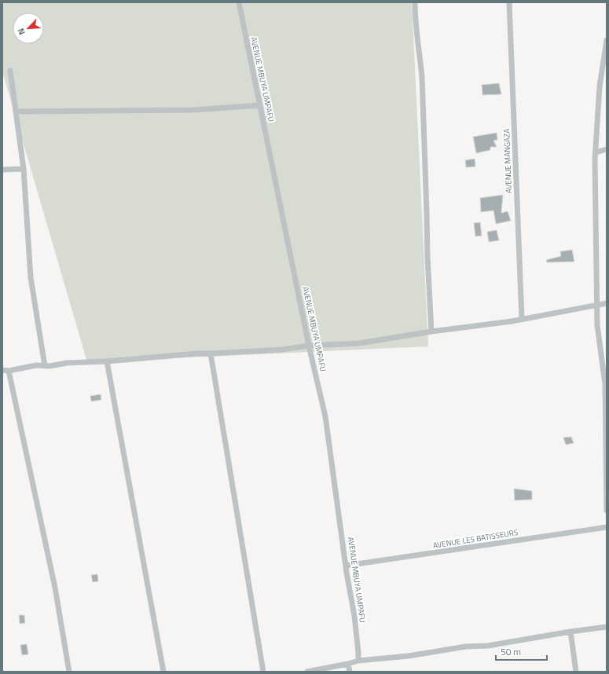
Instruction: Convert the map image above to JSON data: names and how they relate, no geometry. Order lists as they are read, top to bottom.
{
  "streets": {
    "street": ["AVENUE MBUYA UMPAFU", "AVENUE MANGAZA", "AVENUE LES BATISSEURS"]
  },
  "crossings": [
    ["AVENUE MBUYA UMPAFU", "AVENUE LES BATISSEURS"]
  ],
  "scale_bar": "50 m",
  "north": "bottom left"
}
